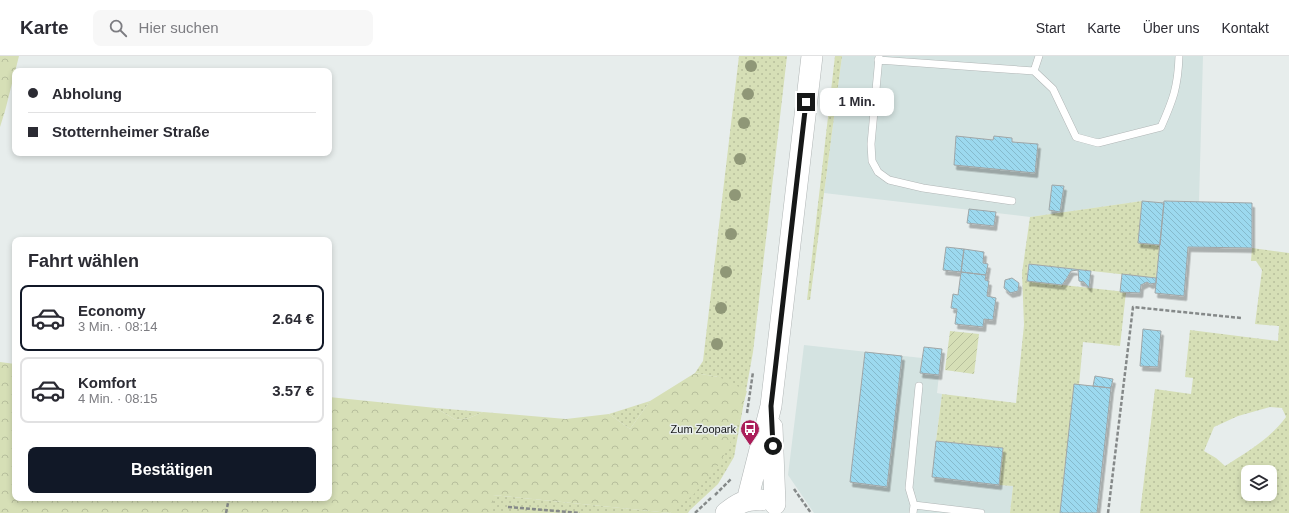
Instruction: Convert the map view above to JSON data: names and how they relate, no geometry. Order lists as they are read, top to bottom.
{
  "places": {
    "bus stop": ["Zum Zoopark"]
  },
  "page": {
    "header": "Karte",
    "search": "Hier suchen",
    "nav": [
      "Start",
      "Karte",
      "Über uns",
      "Kontakt"
    ],
    "banner": ["Abholung", "Stotternheimer Straße"],
    "bubble": "1 Min.",
    "heading": "Fahrt wählen",
    "list": [
      {
        "name": "Economy",
        "note": "3 Min. · 08:14",
        "value": "2.64 €"
      },
      {
        "name": "Komfort",
        "note": "4 Min. · 08:15",
        "value": "3.57 €"
      }
    ],
    "buttons": "Bestätigen"
  }
}
